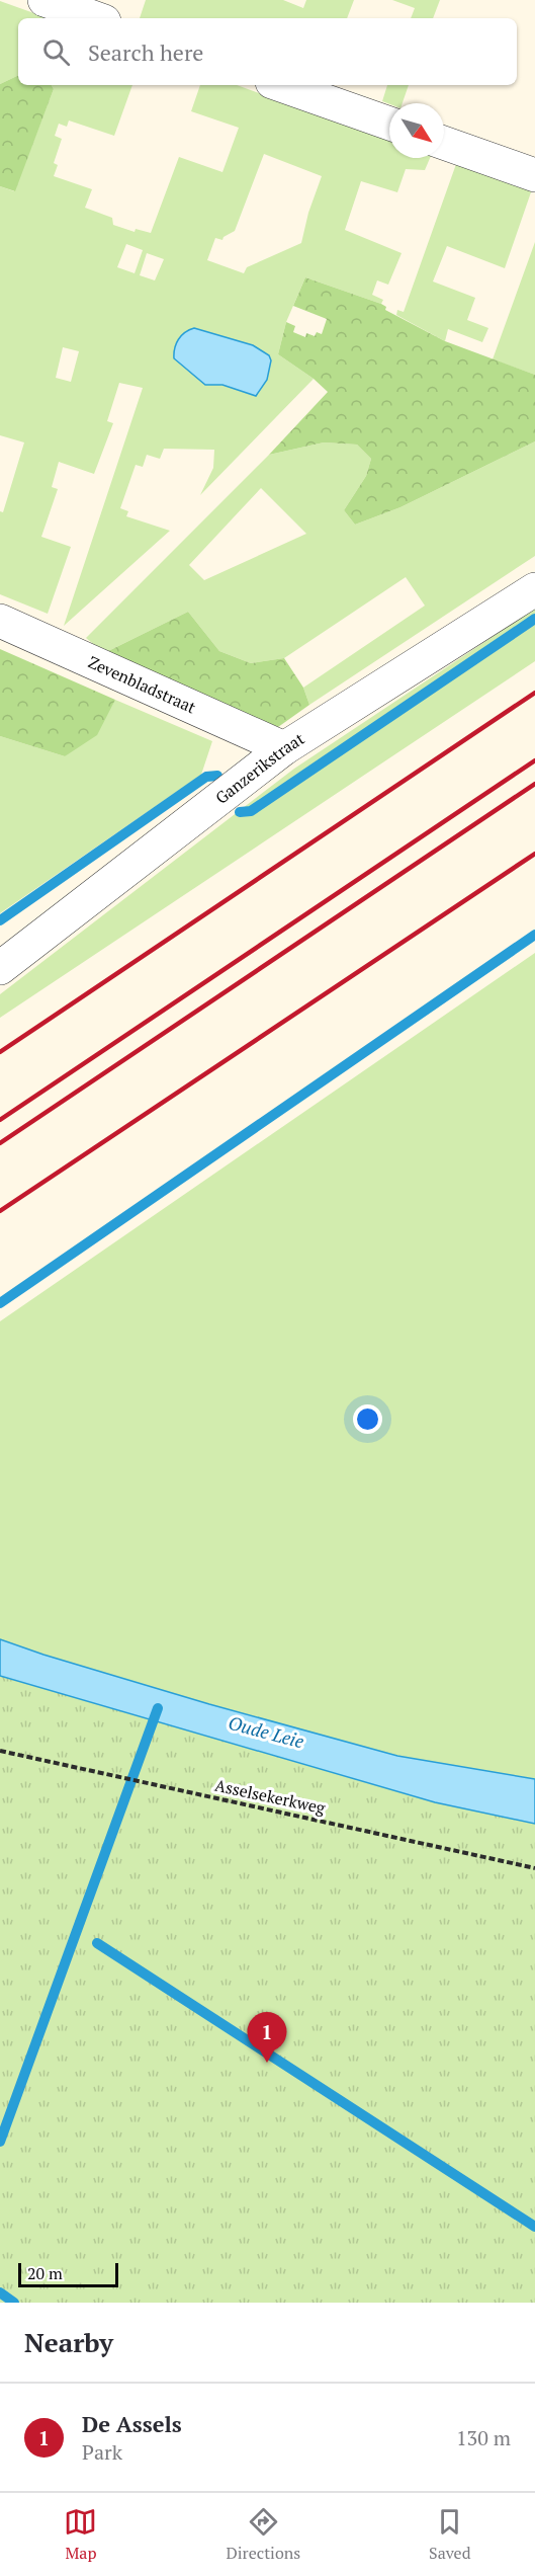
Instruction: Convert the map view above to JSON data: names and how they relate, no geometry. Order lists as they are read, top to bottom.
{
  "streets": {
    "street": ["Zevenbladstraat", "Ganzerikstraat"],
    "path": ["Asselsekerkweg"]
  },
  "crossings": [
    ["Zevenbladstraat", "Ganzerikstraat"]
  ],
  "water": ["Oude Leie"],
  "scale_bar": "20 m",
  "north": "bottom right",
  "page": {
    "search": "Search here",
    "pins": "1",
    "scale": "20 m",
    "heading": "Nearby",
    "list": [
      {
        "mark": "1",
        "name": "De Assels",
        "note": "Park",
        "value": "130 m"
      }
    ],
    "nav": ["Map", "Directions", "Saved"]
  }
}
